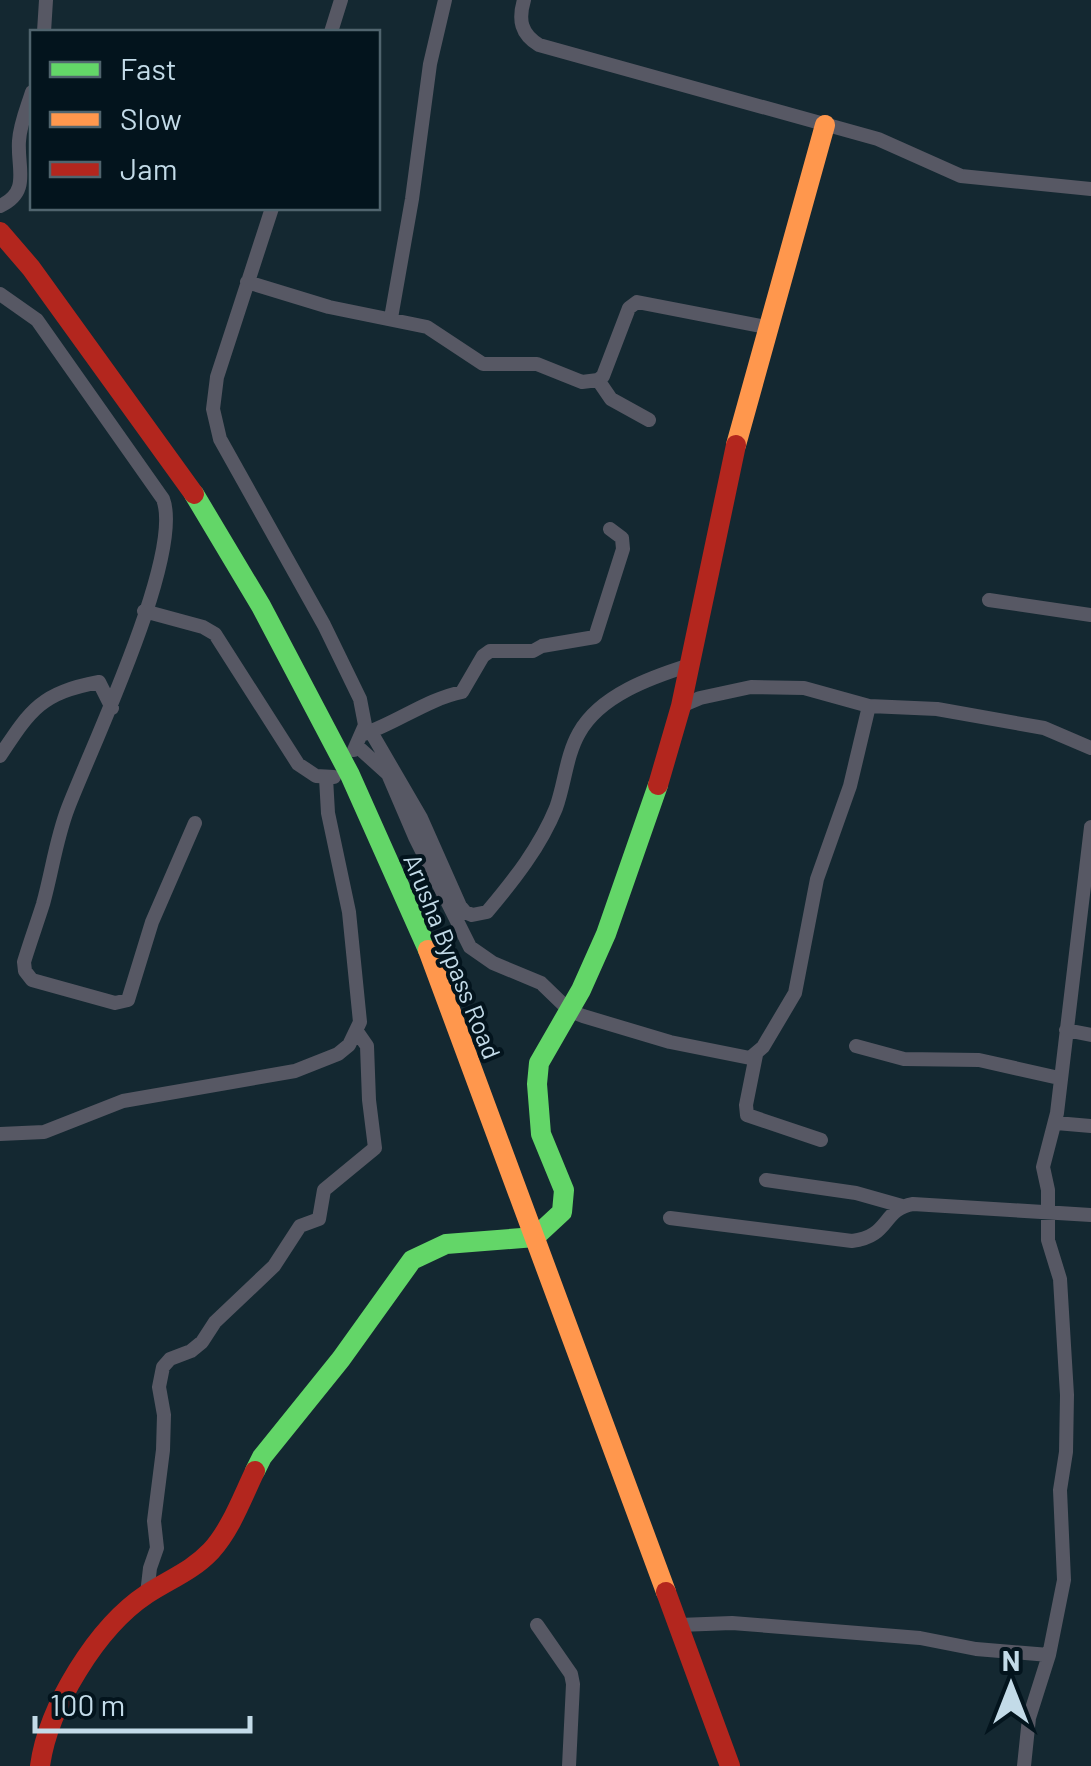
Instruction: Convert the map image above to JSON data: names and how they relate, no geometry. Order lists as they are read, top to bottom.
{
  "streets": {
    "street": ["Arusha Bypass Road"]
  },
  "legend": ["Fast", "Slow", "Jam"],
  "scale_bar": "100 m",
  "north": "top"
}
